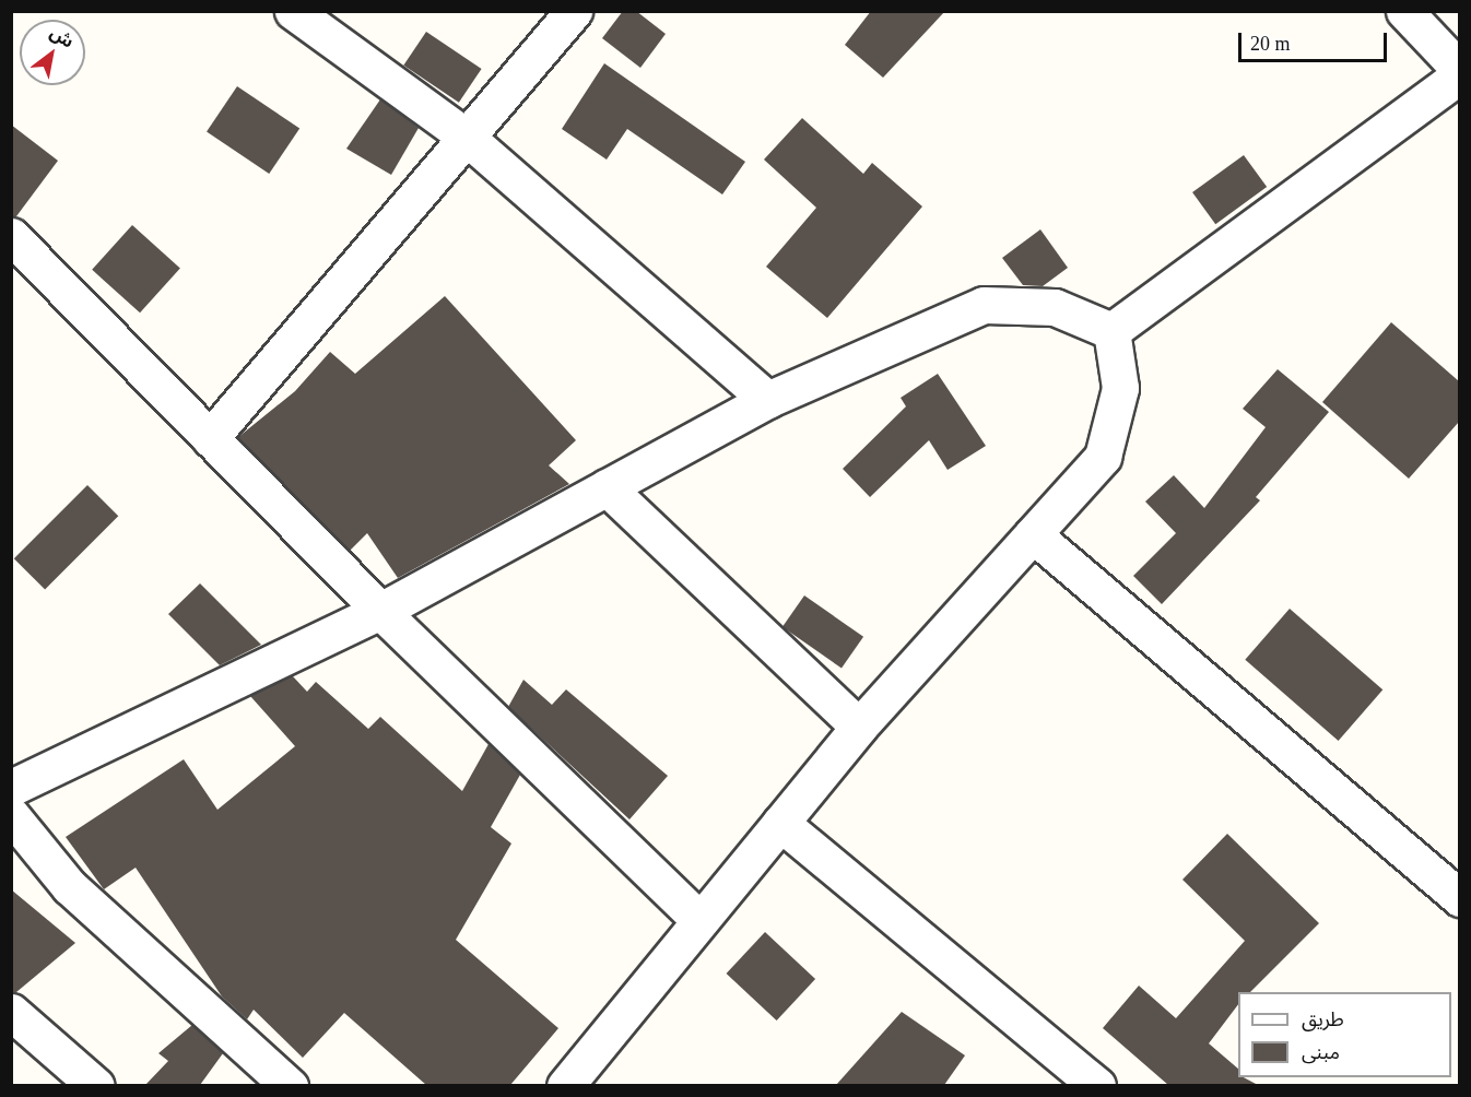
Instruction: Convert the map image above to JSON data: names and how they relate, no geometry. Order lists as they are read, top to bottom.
{
  "legend": ["طريق", "مبنى"],
  "scale_bar": "20 m",
  "north": "top right"
}
